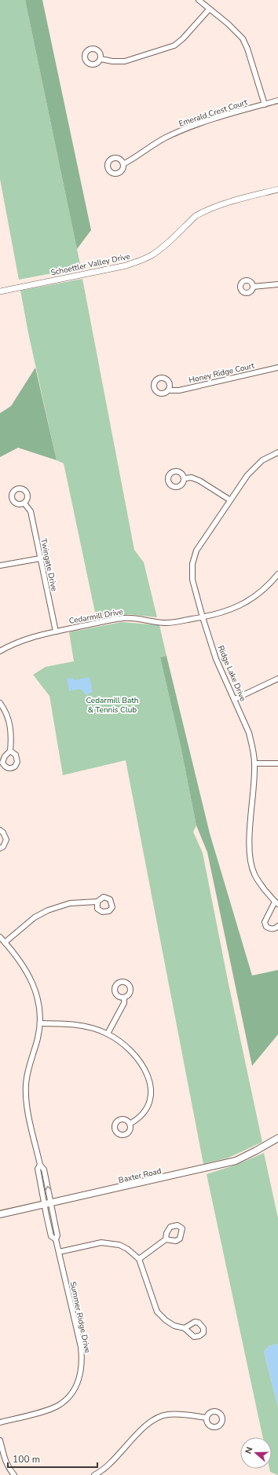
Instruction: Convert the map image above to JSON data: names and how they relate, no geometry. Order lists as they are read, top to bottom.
{
  "streets": {
    "main road": ["Baxter Road"],
    "street": [
      "Emerald Crest Court",
      "Schoettler Valley Drive",
      "Honey Ridge Court",
      "Twingate Drive",
      "Cedarmill Drive",
      "Ridge Lake Drive",
      "Summer Ridge Drive"
    ]
  },
  "crossings": [
    ["Twingate Drive", "Cedarmill Drive"],
    ["Cedarmill Drive", "Ridge Lake Drive"],
    ["Baxter Road", "Summer Ridge Drive"]
  ],
  "parks": ["Cedarmill Bath & Tennis Club"],
  "scale_bar": "100 m",
  "north": "left"
}
